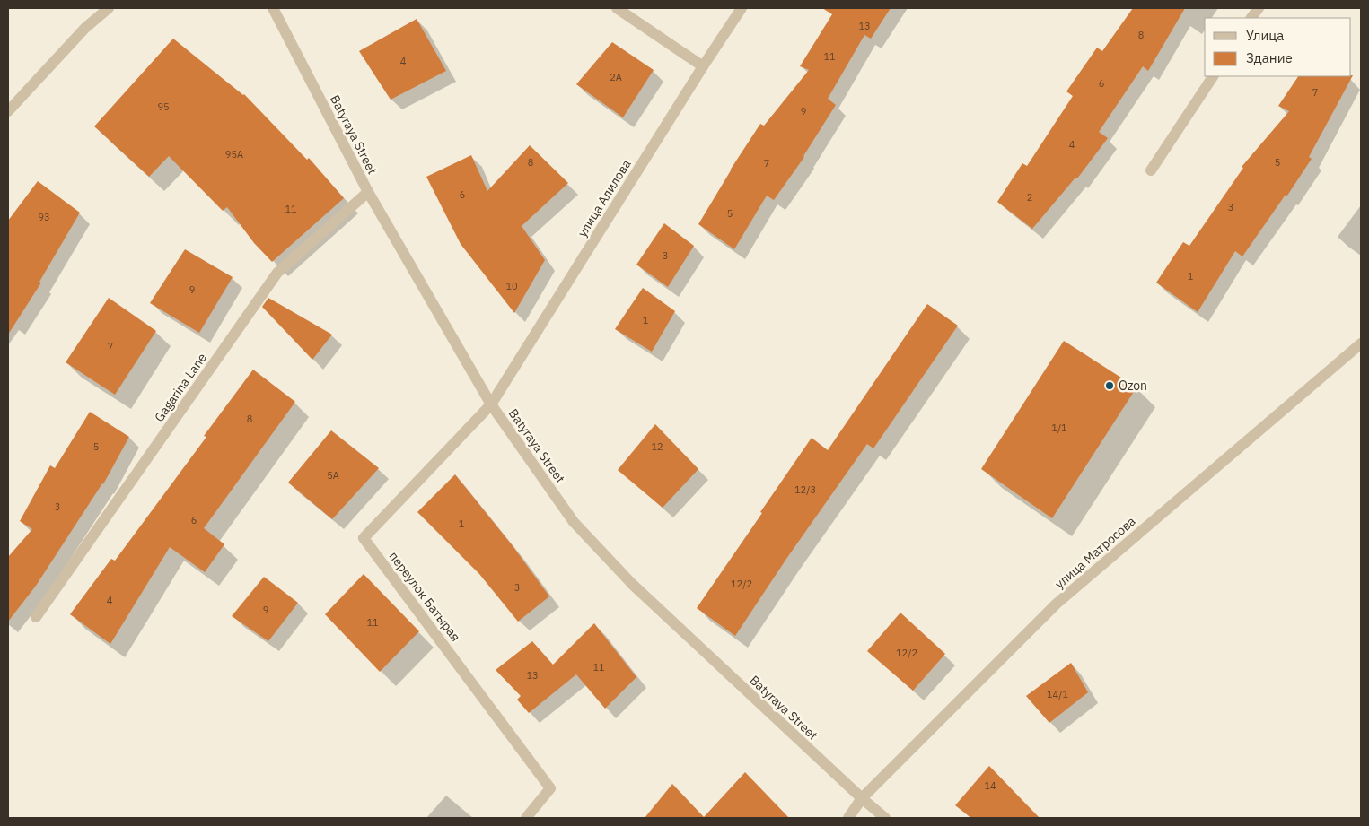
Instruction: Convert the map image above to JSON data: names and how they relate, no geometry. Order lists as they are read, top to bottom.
{
  "streets": {
    "street": [
      "Batyraya Street",
      "улица Алилова",
      "Gagarina Lane",
      "улица Матросова",
      "переулок Батырая"
    ]
  },
  "crossings": [
    ["Batyraya Street", "улица Алилова"],
    ["Batyraya Street", "Gagarina Lane"],
    ["Batyraya Street", "улица Матросова"],
    ["Batyraya Street", "переулок Батырая"],
    ["улица Алилова", "переулок Батырая"]
  ],
  "places": ["Ozon"],
  "house_numbers": [
    "13",
    "8",
    "11",
    "4",
    "2А",
    "6",
    "7",
    "95",
    "9",
    "4",
    "95А",
    "8",
    "5",
    "7",
    "6",
    "2",
    "3",
    "11",
    "5",
    "93",
    "3",
    "1",
    "10",
    "9",
    "1",
    "7",
    "8",
    "1/1",
    "5",
    "12",
    "5А",
    "12/3",
    "3",
    "6",
    "1",
    "12/2",
    "3",
    "4",
    "9",
    "11",
    "12/2",
    "11",
    "13",
    "14/1",
    "14"
  ],
  "legend": ["Улица", "Здание"]
}
